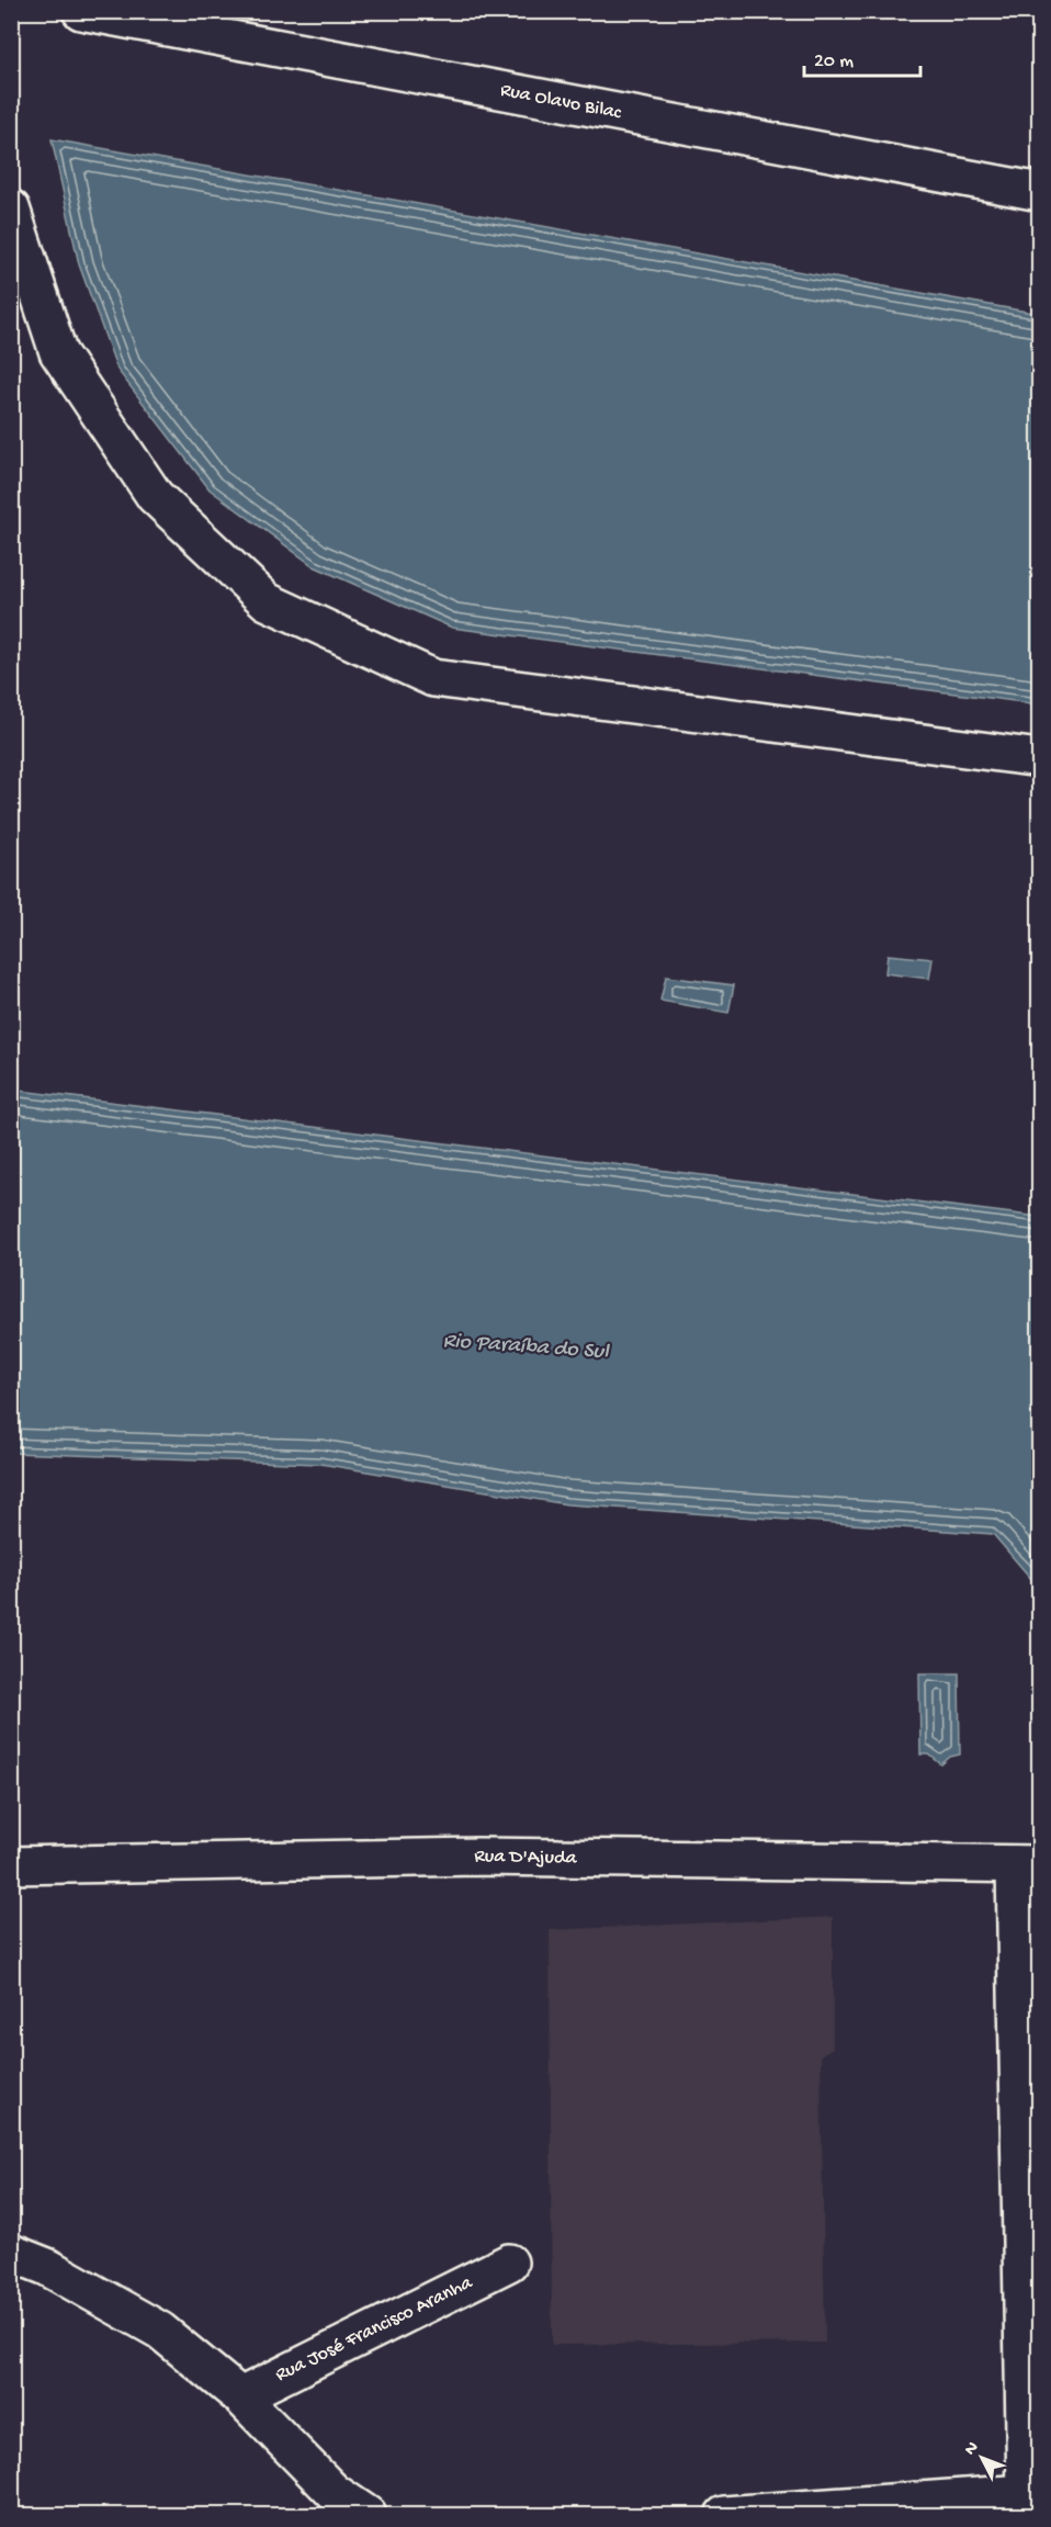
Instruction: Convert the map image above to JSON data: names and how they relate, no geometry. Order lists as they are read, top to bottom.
{
  "streets": {
    "street": ["Rua Olavo Bilac", "Rua D'Ajuda", "Rua José Francisco Aranha"]
  },
  "water": ["Rio Paraíba do Sul"],
  "scale_bar": "20 m",
  "north": "top left"
}
